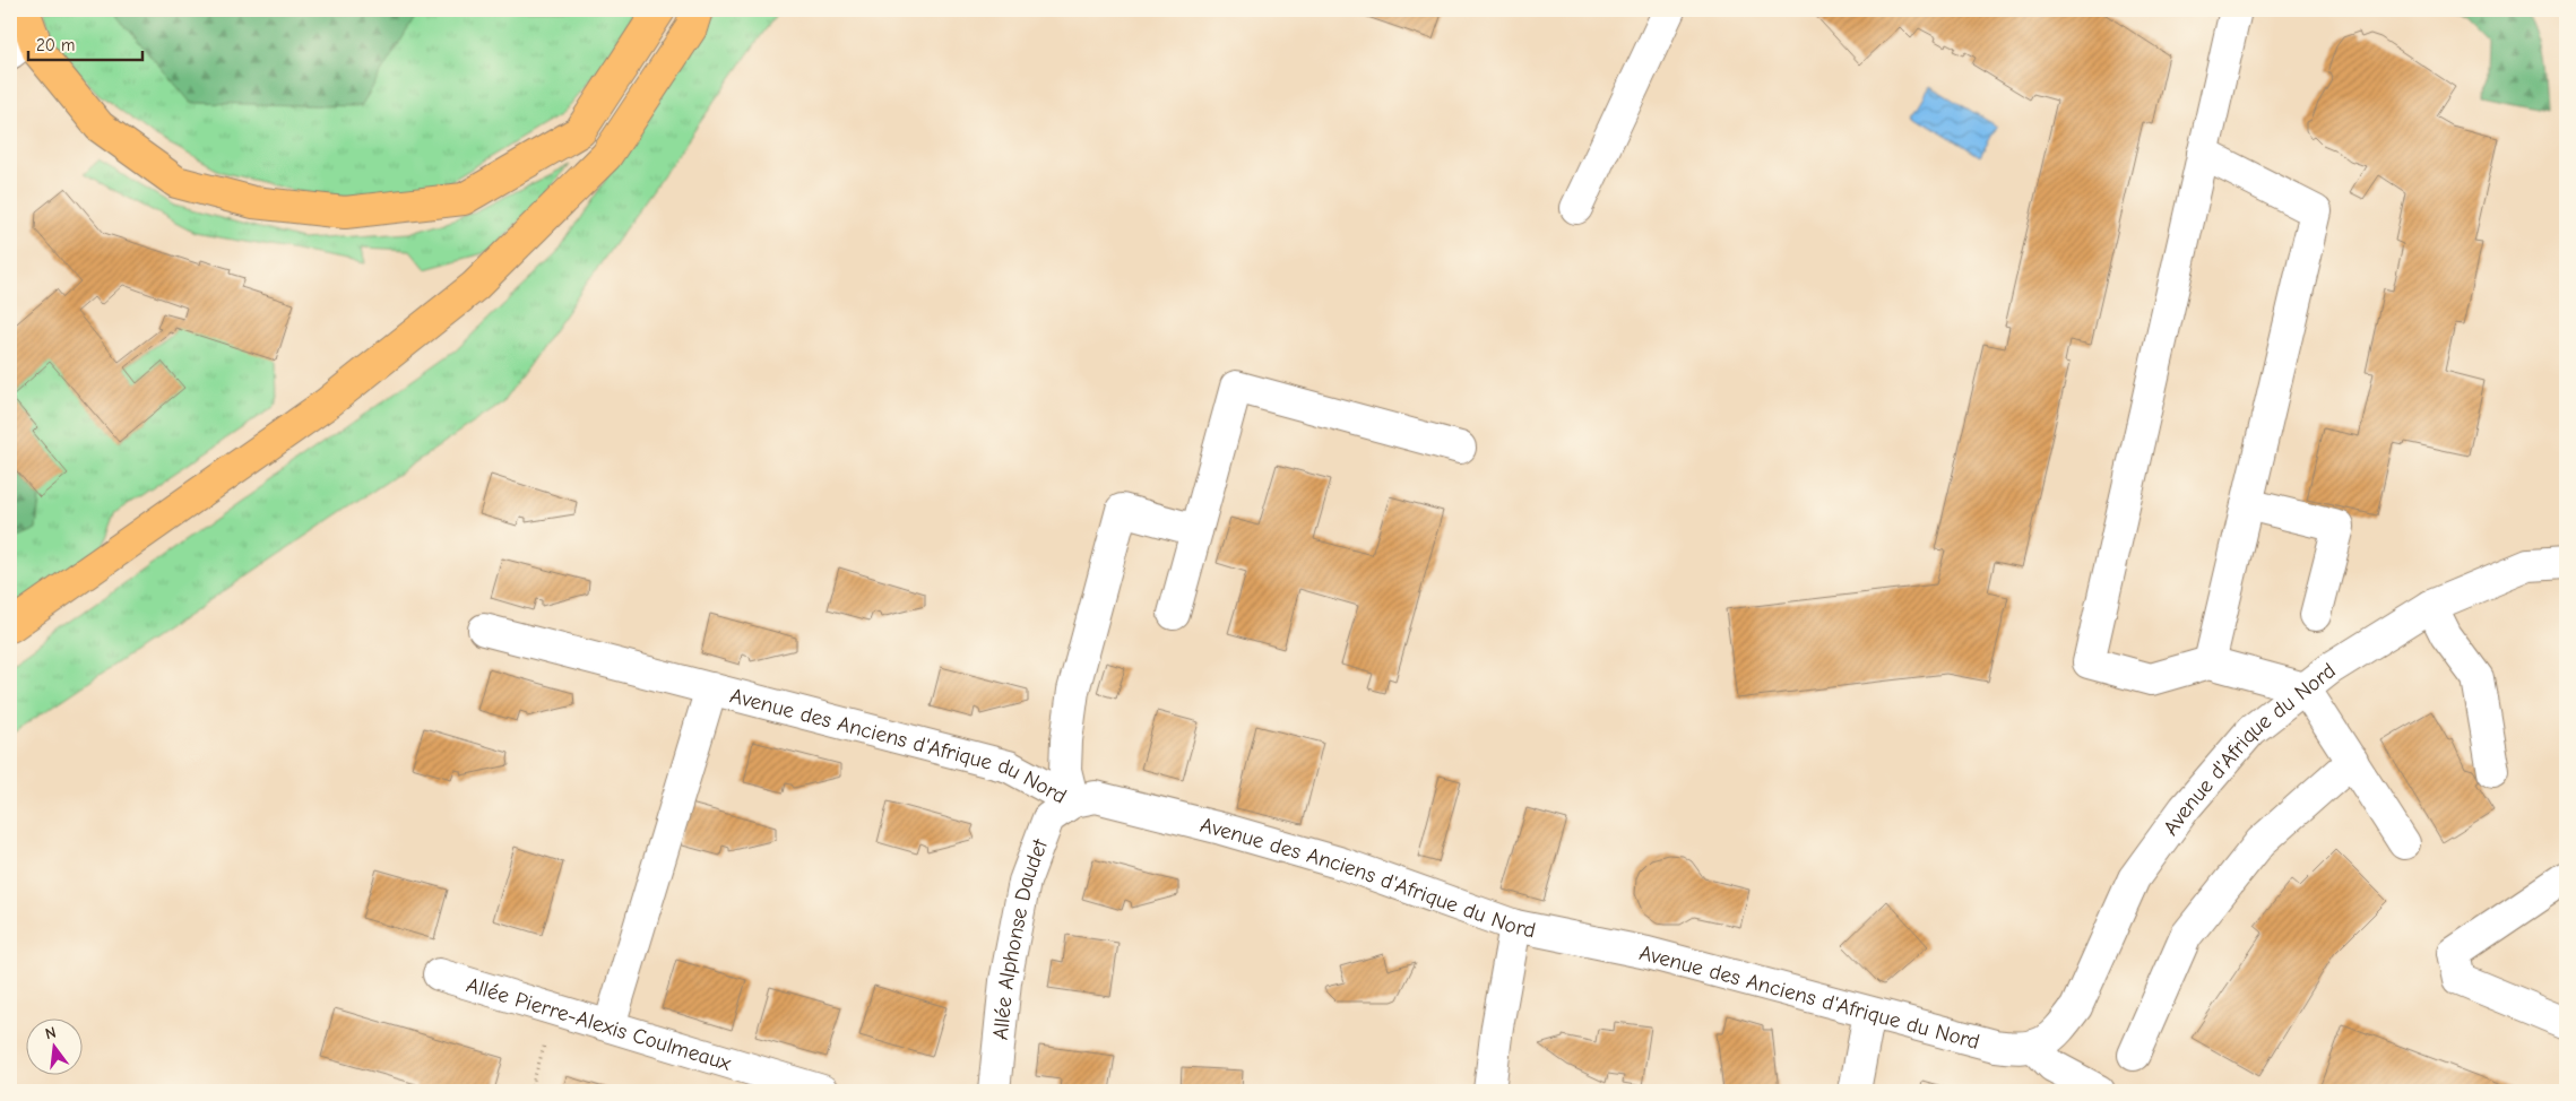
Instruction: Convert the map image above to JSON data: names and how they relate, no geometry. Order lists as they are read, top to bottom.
{
  "streets": {
    "street": [
      "Avenue des Anciens d'Afrique du Nord",
      "Avenue d'Afrique du Nord",
      "Allée Alphonse Daudet",
      "Allée Pierre-Alexis Coulmeaux"
    ]
  },
  "crossings": [
    ["Avenue des Anciens d'Afrique du Nord", "Avenue d'Afrique du Nord"],
    ["Avenue des Anciens d'Afrique du Nord", "Allée Alphonse Daudet"],
    ["Avenue des Anciens d'Afrique du Nord", "Allée Pierre-Alexis Coulmeaux"]
  ],
  "scale_bar": "20 m",
  "north": "top"
}
